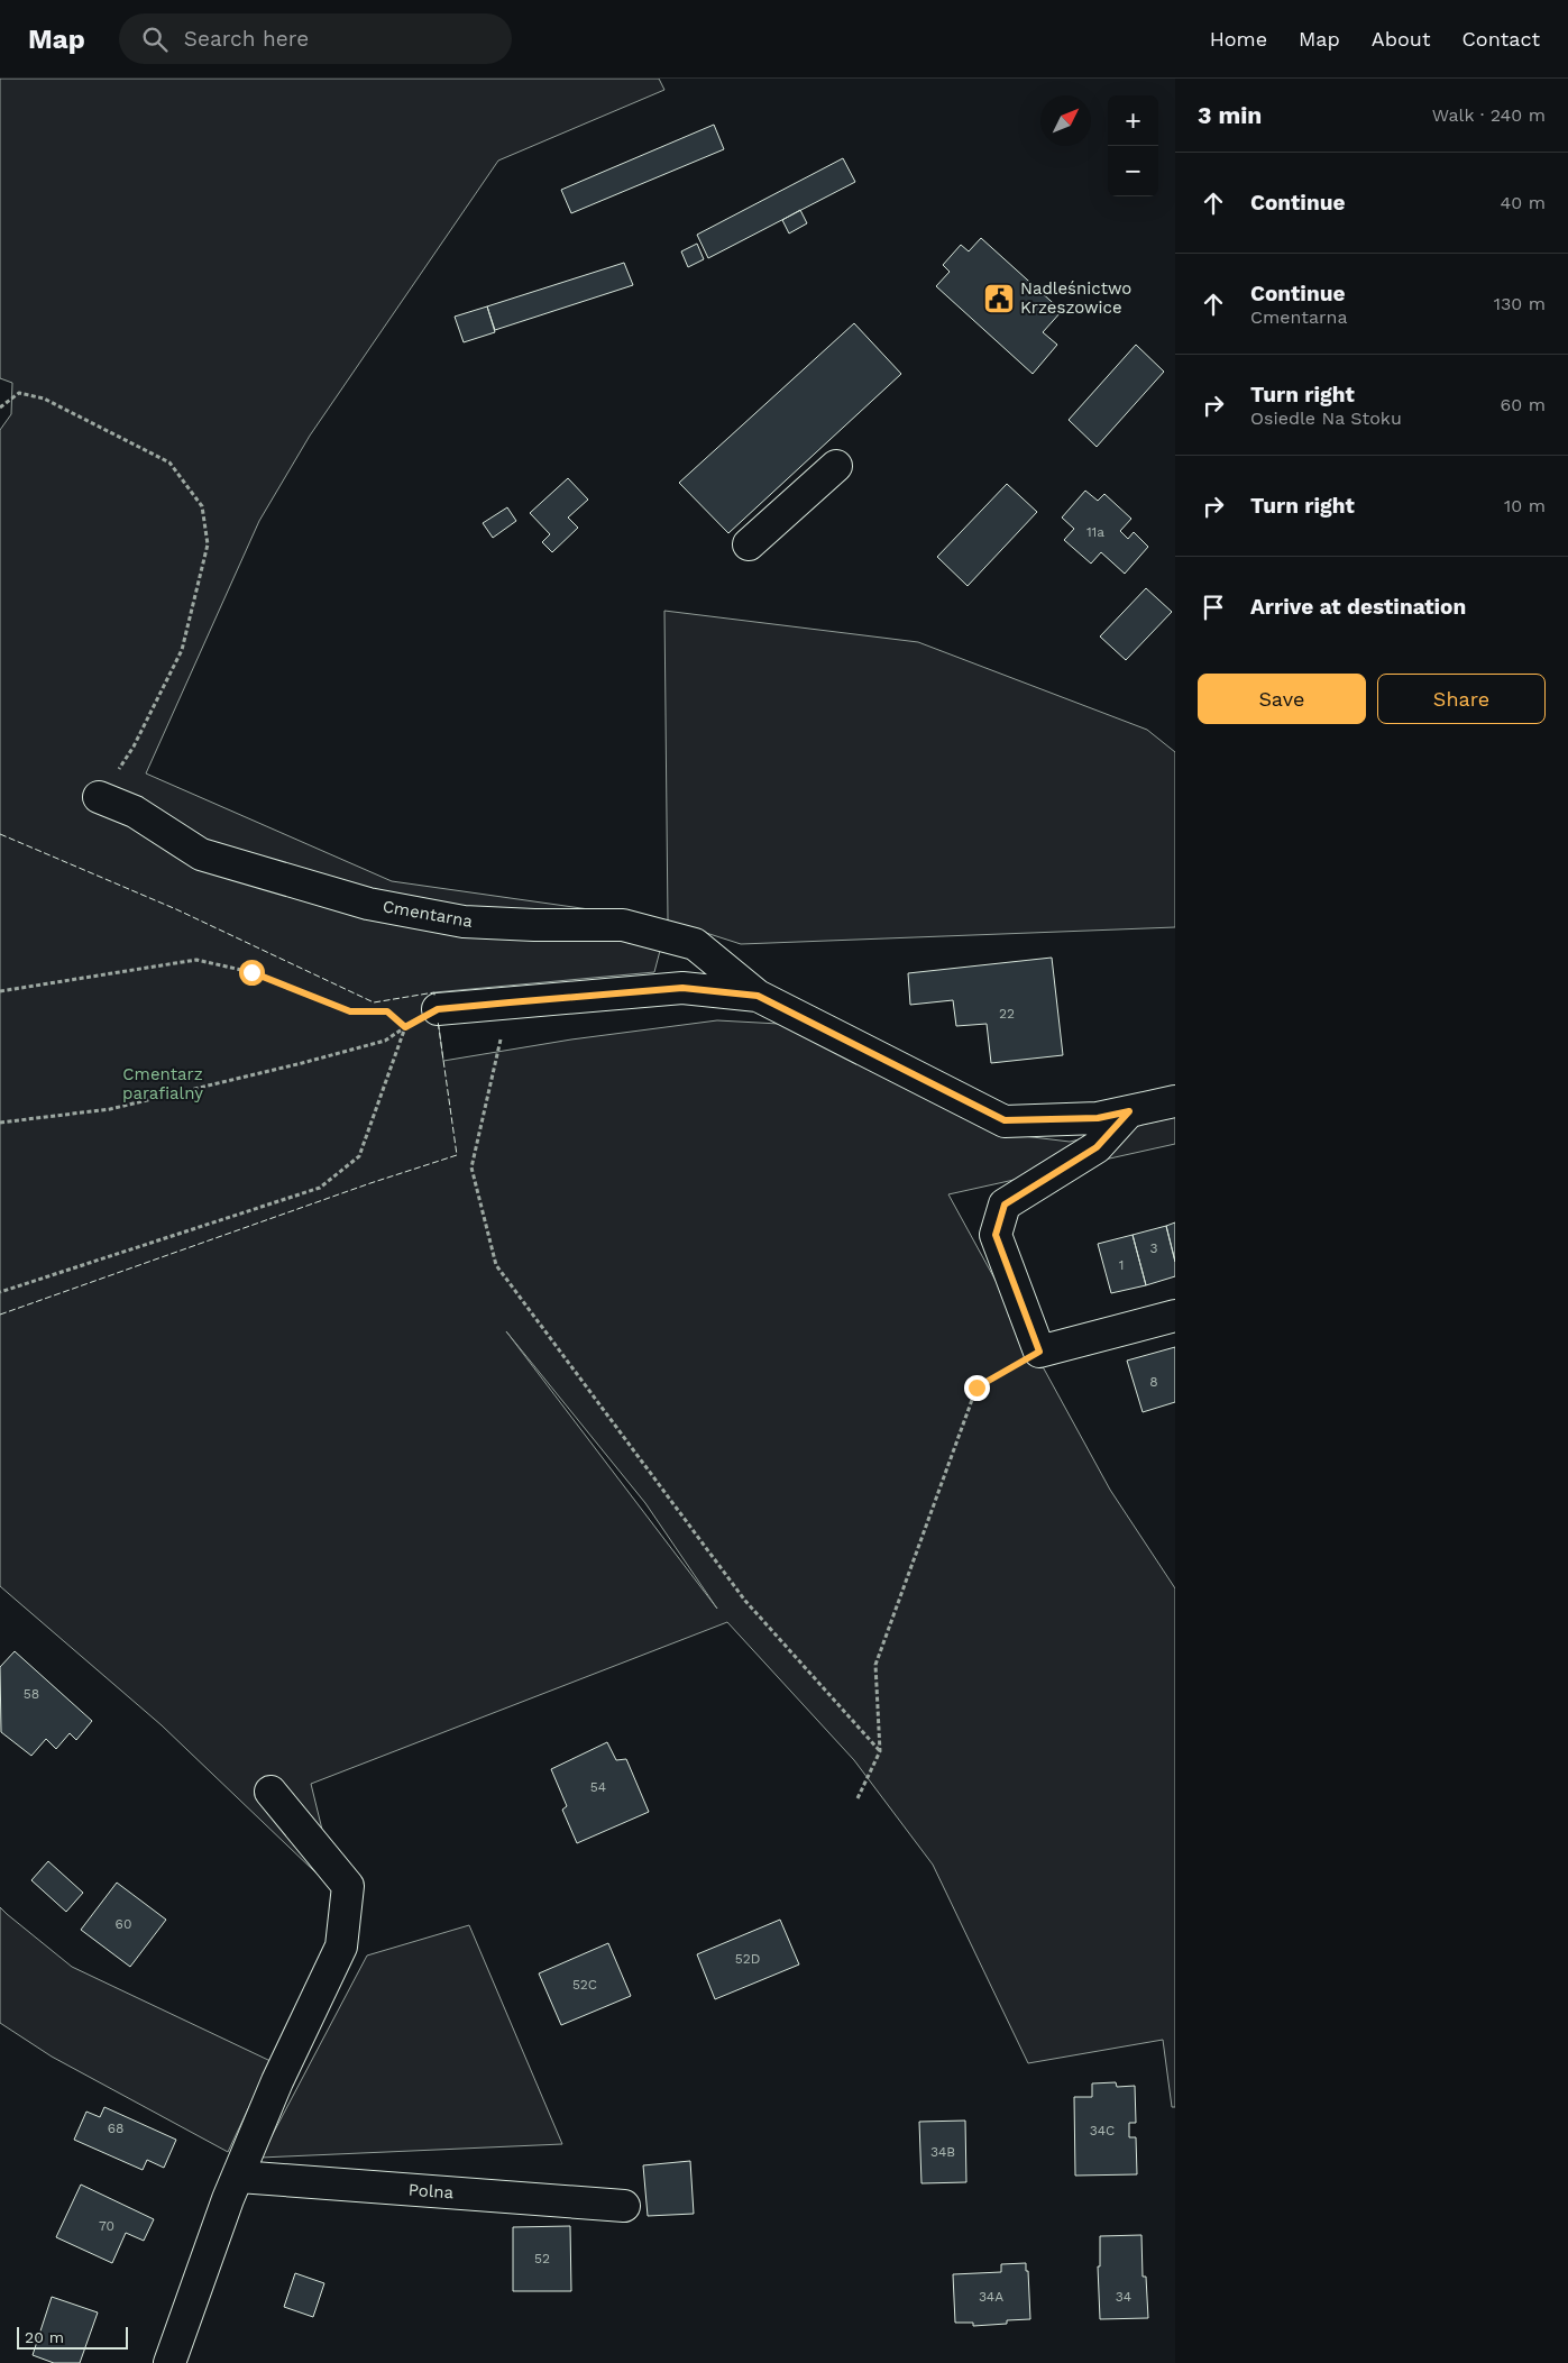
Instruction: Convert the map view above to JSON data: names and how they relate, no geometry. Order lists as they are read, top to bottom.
{
  "streets": {
    "street": ["Cmentarna", "Polna"]
  },
  "parks": ["Cmentarz parafialny"],
  "places": {
    "public building": ["Nadleśnictwo Krzeszowice"]
  },
  "house_numbers": [
    "11a",
    "22",
    "3",
    "1",
    "8",
    "58",
    "54",
    "60",
    "52D",
    "52C",
    "68",
    "34C",
    "34B",
    "70",
    "52",
    "34A",
    "34"
  ],
  "scale_bar": "20 m",
  "north": "top right",
  "page": {
    "header": "Map",
    "search": "Search here",
    "nav": [
      "Home",
      "Map",
      "About",
      "Contact"
    ],
    "heading": ["3 min", "Walk · 240 m"],
    "map_buttons": ["+", "−"],
    "list": [
      ["Continue", "40 m"],
      ["Continue", "Cmentarna", "130 m"],
      ["Turn right", "Osiedle Na Stoku", "60 m"],
      ["Turn right", "10 m"],
      "Arrive at destination"
    ],
    "buttons": ["Save", "Share"],
    "scale": "20 m"
  }
}
